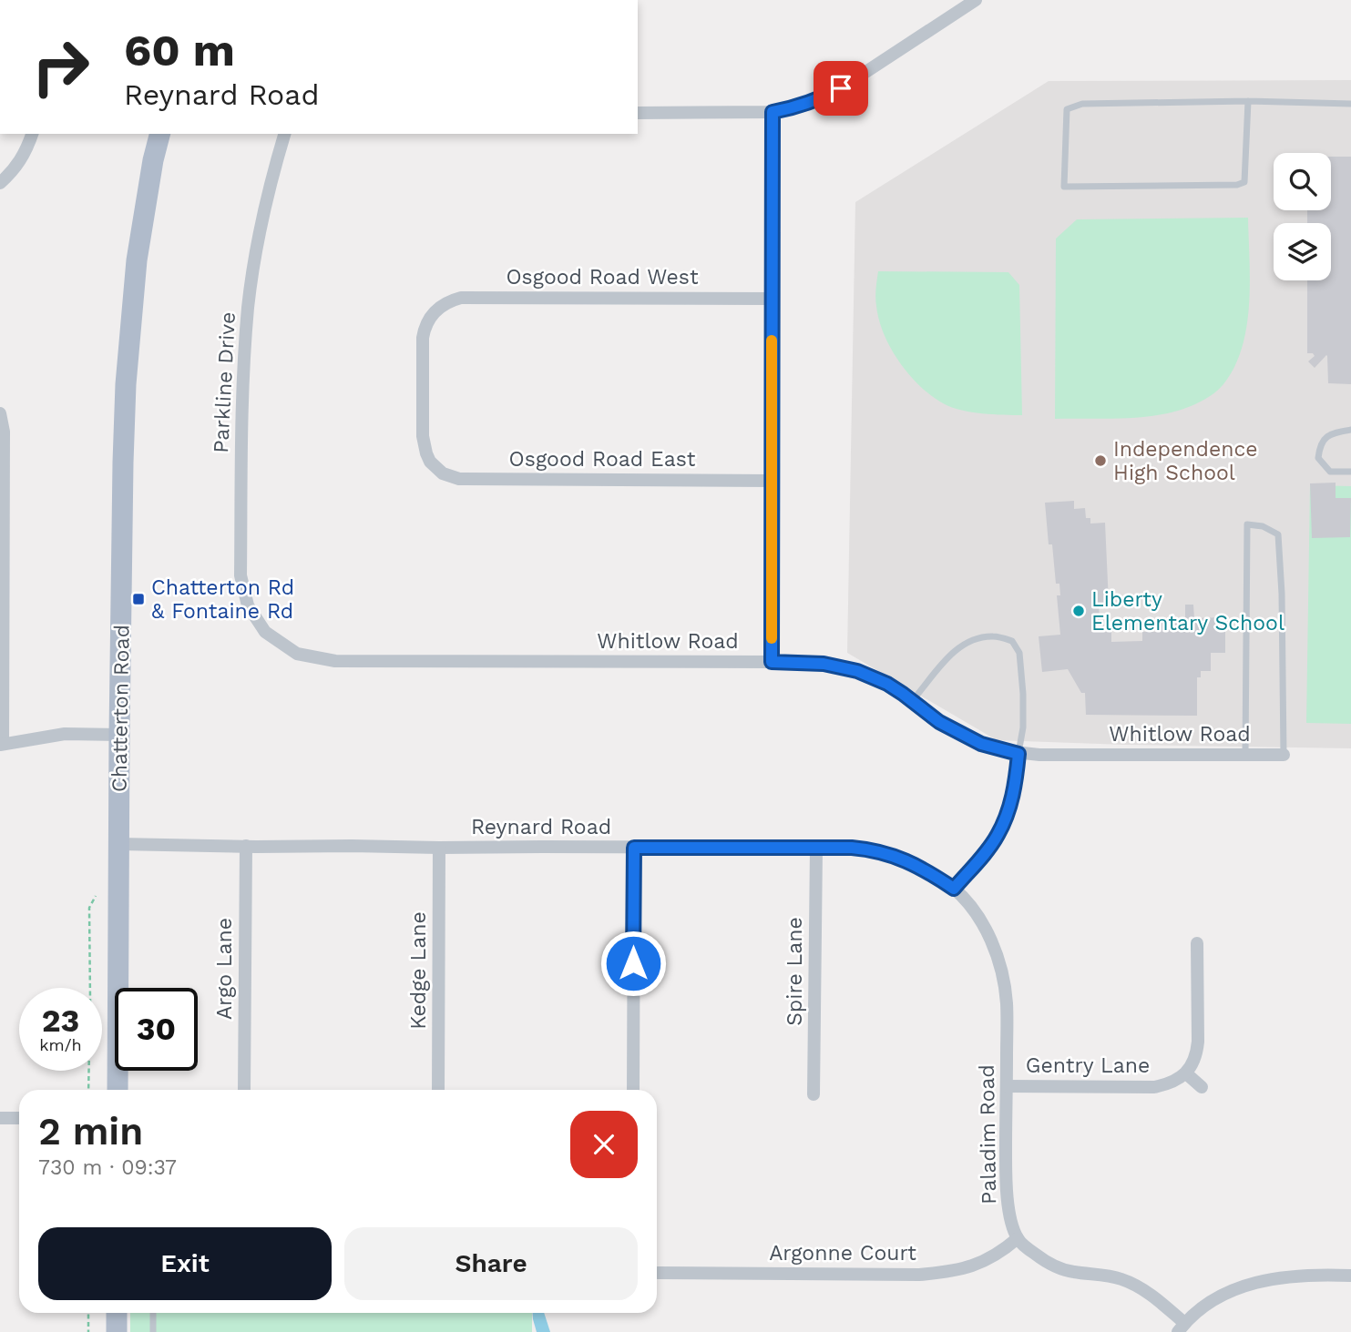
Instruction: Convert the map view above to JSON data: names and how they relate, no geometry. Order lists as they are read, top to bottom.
{
  "streets": {
    "main road": ["Chatterton Road"],
    "street": [
      "Osgood Road West",
      "Parkline Drive",
      "Osgood Road East",
      "Whitlow Road",
      "Reynard Road",
      "Argo Lane",
      "Kedge Lane",
      "Spire Lane",
      "Gentry Lane",
      "Paladim Road",
      "Argonne Court"
    ]
  },
  "crossings": [
    ["Osgood Road West", "Osgood Road East"],
    ["Parkline Drive", "Whitlow Road"],
    ["Chatterton Road", "Reynard Road"],
    ["Reynard Road", "Argo Lane"],
    ["Reynard Road", "Kedge Lane"],
    ["Reynard Road", "Spire Lane"],
    ["Reynard Road", "Paladim Road"],
    ["Gentry Lane", "Paladim Road"],
    ["Paladim Road", "Argonne Court"]
  ],
  "places": {
    "other": ["Independence High School", "Liberty Elementary School"],
    "transit": ["Chatterton Rd & Fontaine Rd"]
  },
  "page": {
    "turn": ["60 m", "Reynard Road"],
    "speed": "23 km/h",
    "limit": "30",
    "heading": ["2 min", "730 m · 09:37"],
    "buttons": ["Exit", "Share"]
  }
}
